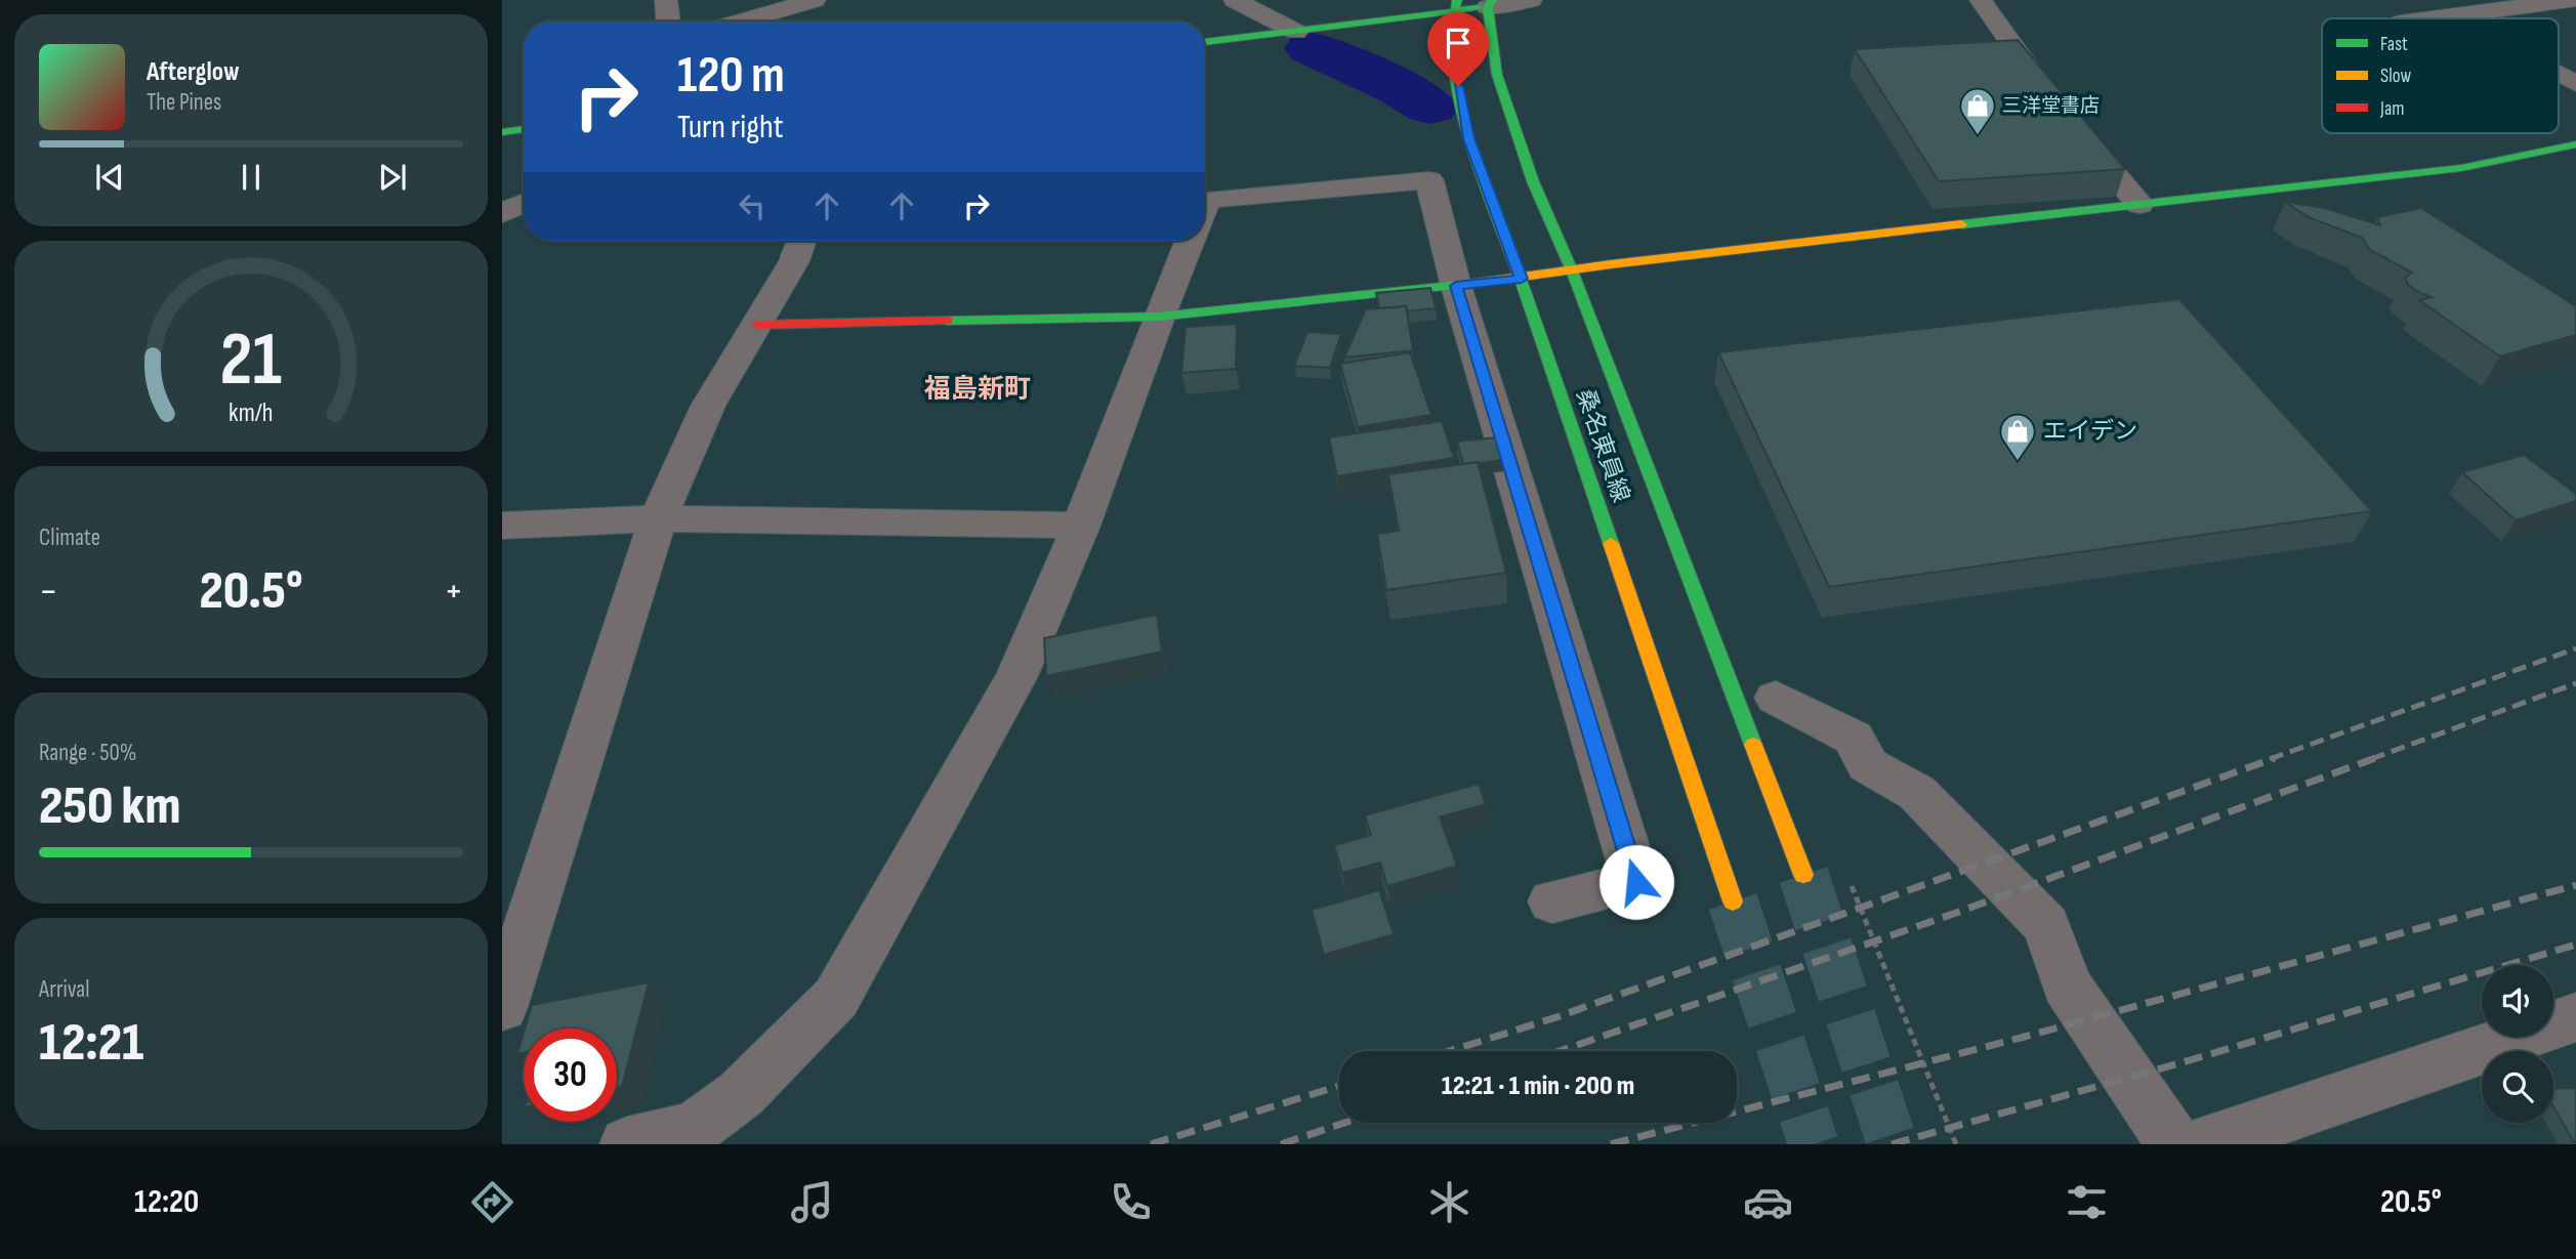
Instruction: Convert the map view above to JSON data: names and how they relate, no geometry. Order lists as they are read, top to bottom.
{
  "streets": {
    "main road": ["桑名東員線"]
  },
  "districts": ["福島新町"],
  "places": {
    "shop": ["三洋堂書店", "エイデン"]
  },
  "legend": ["Fast", "Slow", "Jam"],
  "page": {
    "turn": ["120 m", "Turn right"],
    "song": ["Afterglow", "The Pines"],
    "tile": [
      "Climate",
      ["Range · 50%", "250 km"],
      ["Arrival", "12:21"]
    ],
    "heat": ["−", "20.5°", "+"],
    "limit": "30",
    "trip": "12:21 · 1 min · 200 m",
    "tabs": ["12:20", "20.5°"],
    "gauge": ["21", "km/h"]
  }
}
